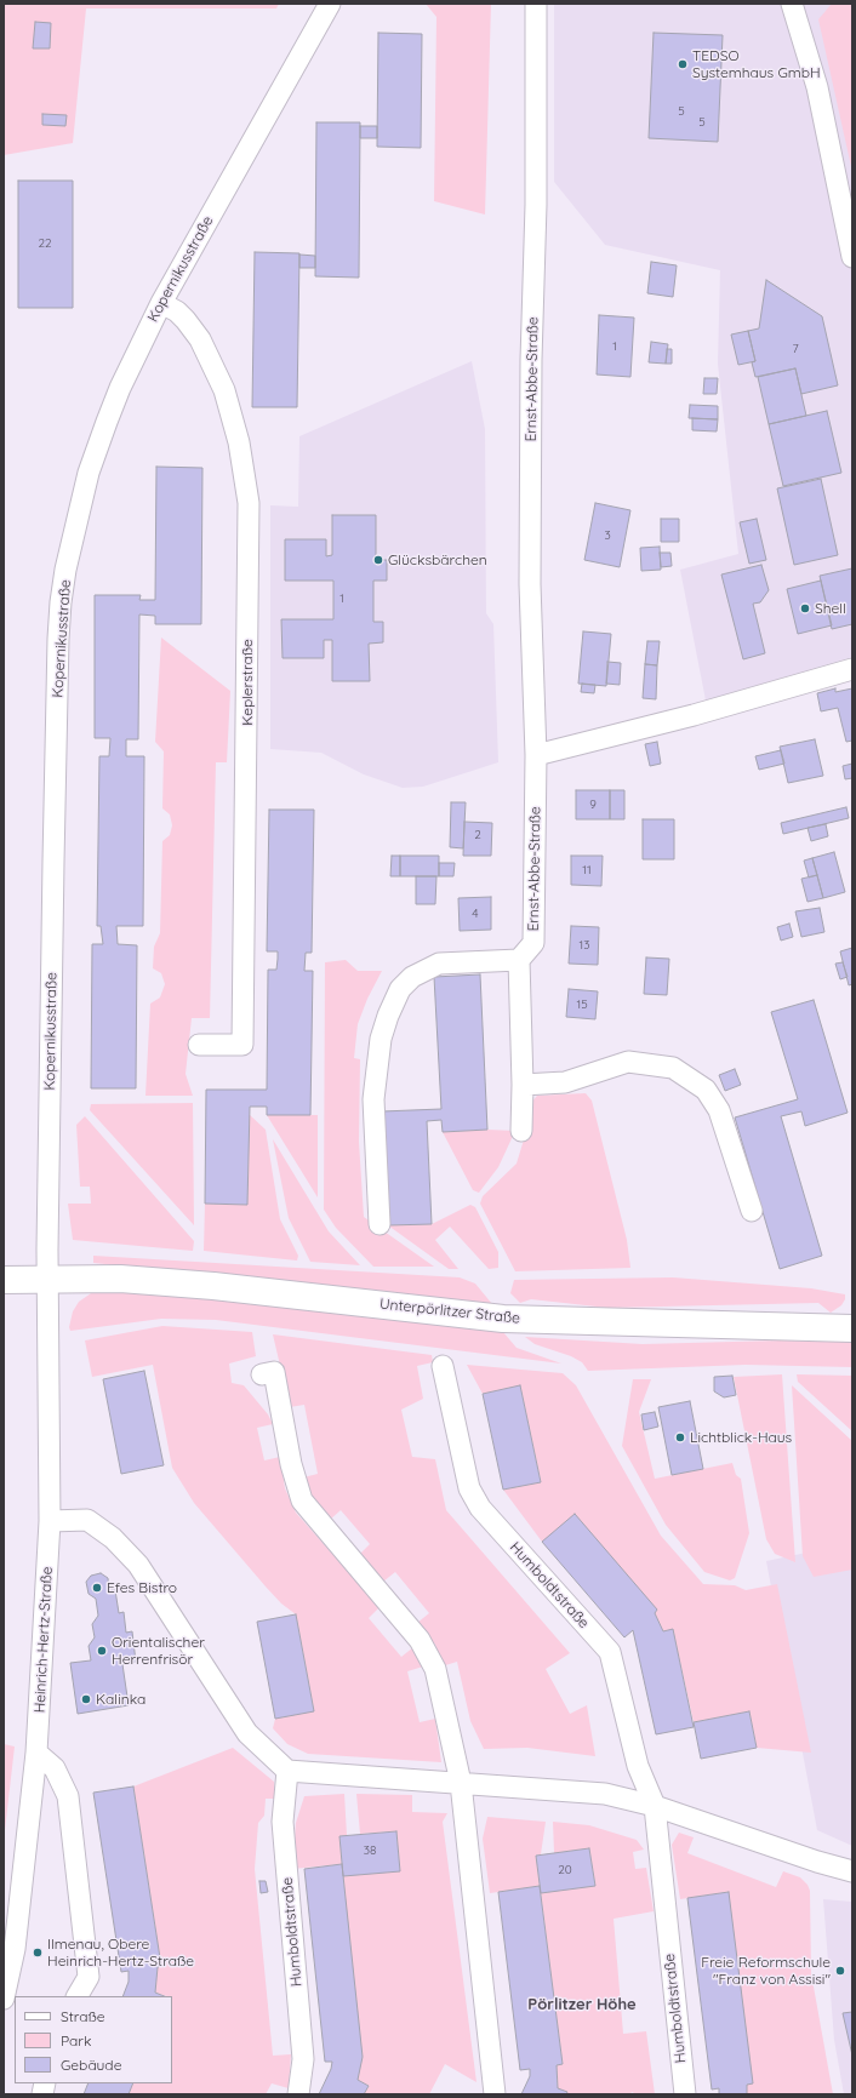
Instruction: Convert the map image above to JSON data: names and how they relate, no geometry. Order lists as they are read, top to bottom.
{
  "streets": {
    "street": [
      "Kopernikusstraße",
      "Ernst-Abbe-Straße",
      "Keplerstraße",
      "Unterpörlitzer Straße",
      "Humboldtstraße",
      "Heinrich-Hertz-Straße"
    ]
  },
  "crossings": [
    ["Kopernikusstraße", "Keplerstraße"],
    ["Kopernikusstraße", "Unterpörlitzer Straße"],
    ["Kopernikusstraße", "Heinrich-Hertz-Straße"],
    ["Unterpörlitzer Straße", "Heinrich-Hertz-Straße"]
  ],
  "districts": ["Pörlitzer Höhe"],
  "places": [
    "TEDSO Systemhaus GmbH",
    "Glücksbärchen",
    "Shell",
    "Lichtblick-Haus",
    "Efes Bistro",
    "Orientalischer Herrenfrisör",
    "Kalinka",
    "Ilmenau, Obere Heinrich-Hertz-Straße",
    "Freie Reformschule \"Franz von Assisi\""
  ],
  "house_numbers": [
    "5",
    "5",
    "22",
    "1",
    "7",
    "3",
    "1",
    "9",
    "2",
    "11",
    "4",
    "13",
    "15",
    "38",
    "20"
  ],
  "legend": ["Straße", "Park", "Gebäude"]
}
